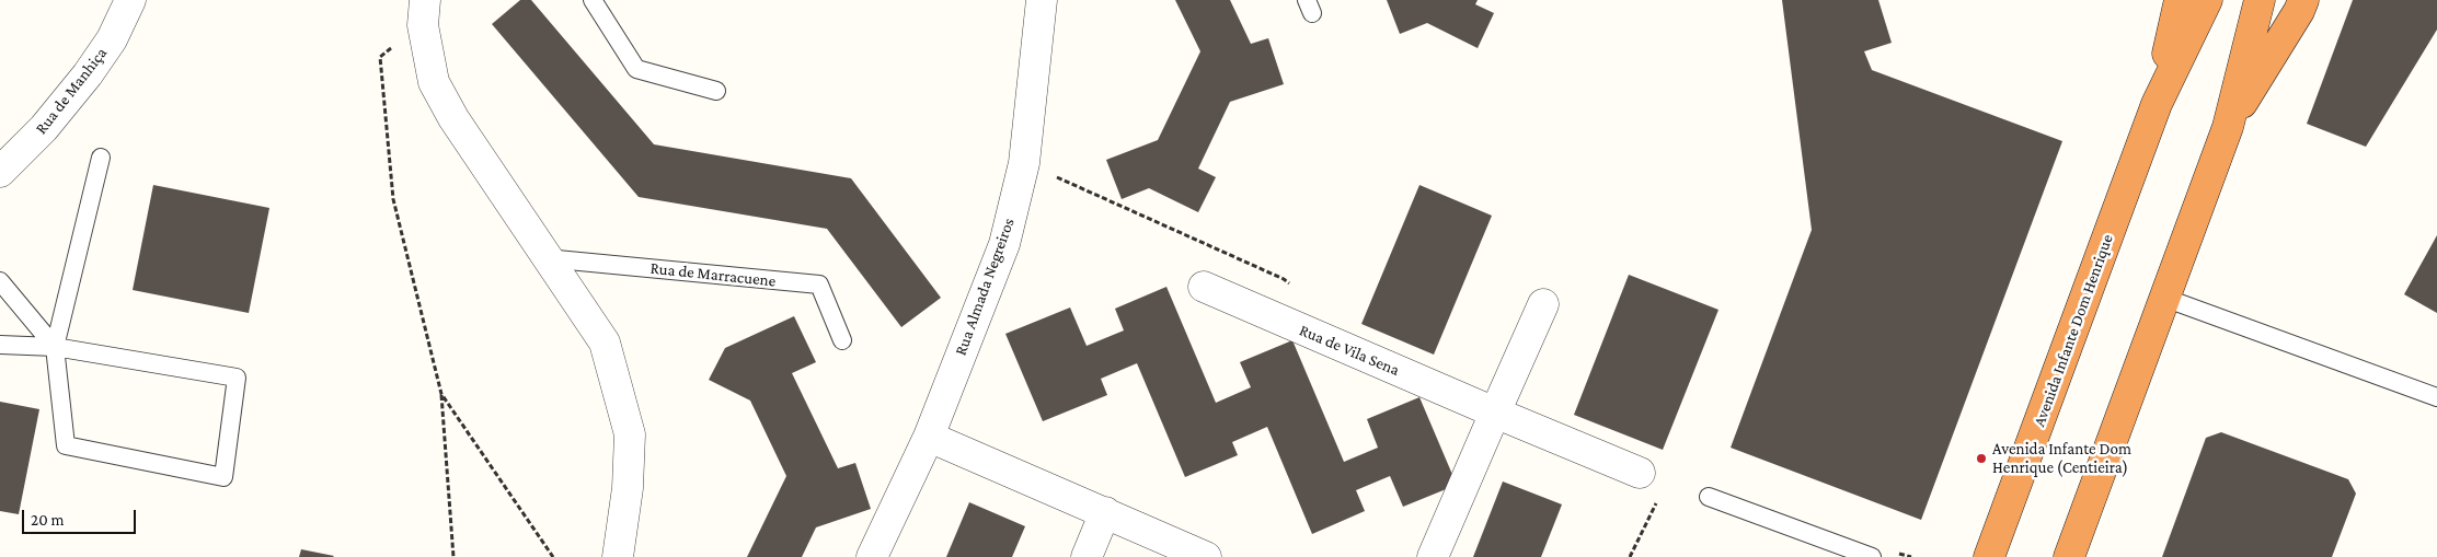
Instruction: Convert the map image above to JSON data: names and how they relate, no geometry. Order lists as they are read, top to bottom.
{
  "streets": {
    "highway": ["Avenida Infante Dom Henrique"],
    "street": ["Rua de Manhiça", "Rua Almada Negreiros", "Rua de Vila Sena"],
    "lane": ["Rua de Marracuene"]
  },
  "places": ["Avenida Infante Dom Henrique (Centieira)"],
  "scale_bar": "20 m"
}
